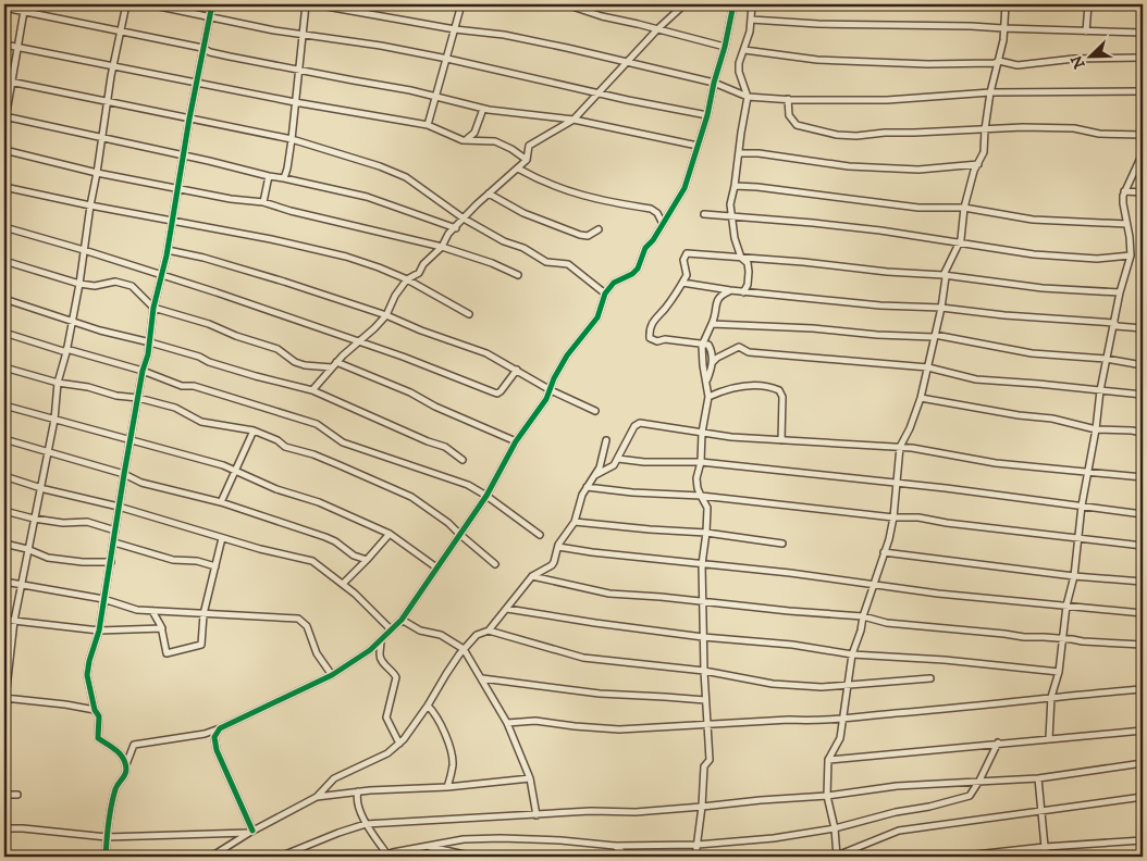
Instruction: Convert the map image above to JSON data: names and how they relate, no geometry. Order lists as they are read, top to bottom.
{
  "north": "bottom left"
}
